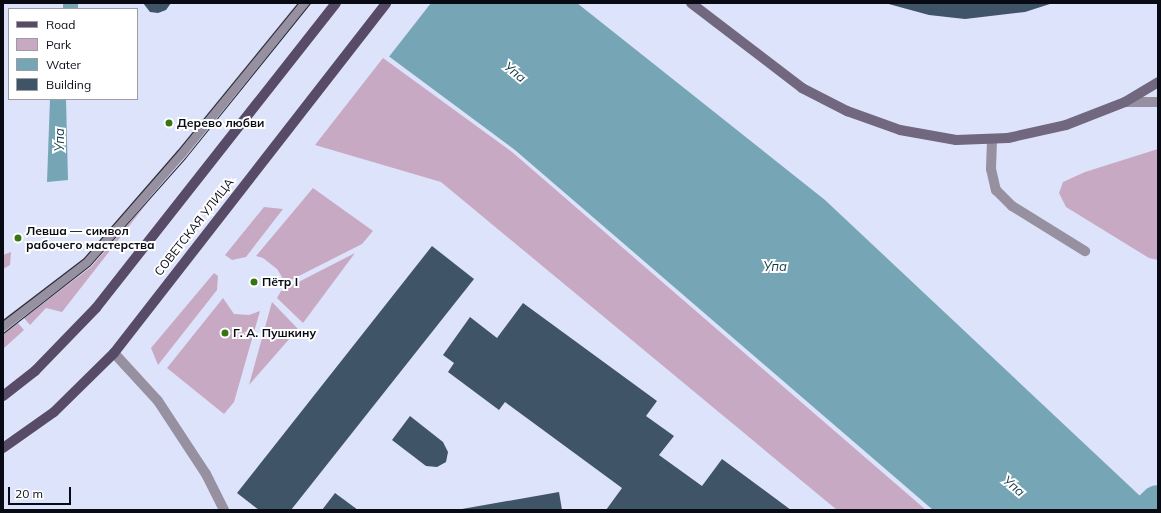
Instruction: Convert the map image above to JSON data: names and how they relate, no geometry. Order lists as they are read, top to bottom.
{
  "streets": {
    "main road": ["СОВЕТСКАЯ УЛИЦА"]
  },
  "water": ["Упа"],
  "places": [
    "Дерево любви",
    "Левша — символ рабочего мастерства",
    "Пётр I",
    "Г. А. Пушкину"
  ],
  "legend": [
    "Road",
    "Park",
    "Water",
    "Building"
  ],
  "scale_bar": "20 m"
}
